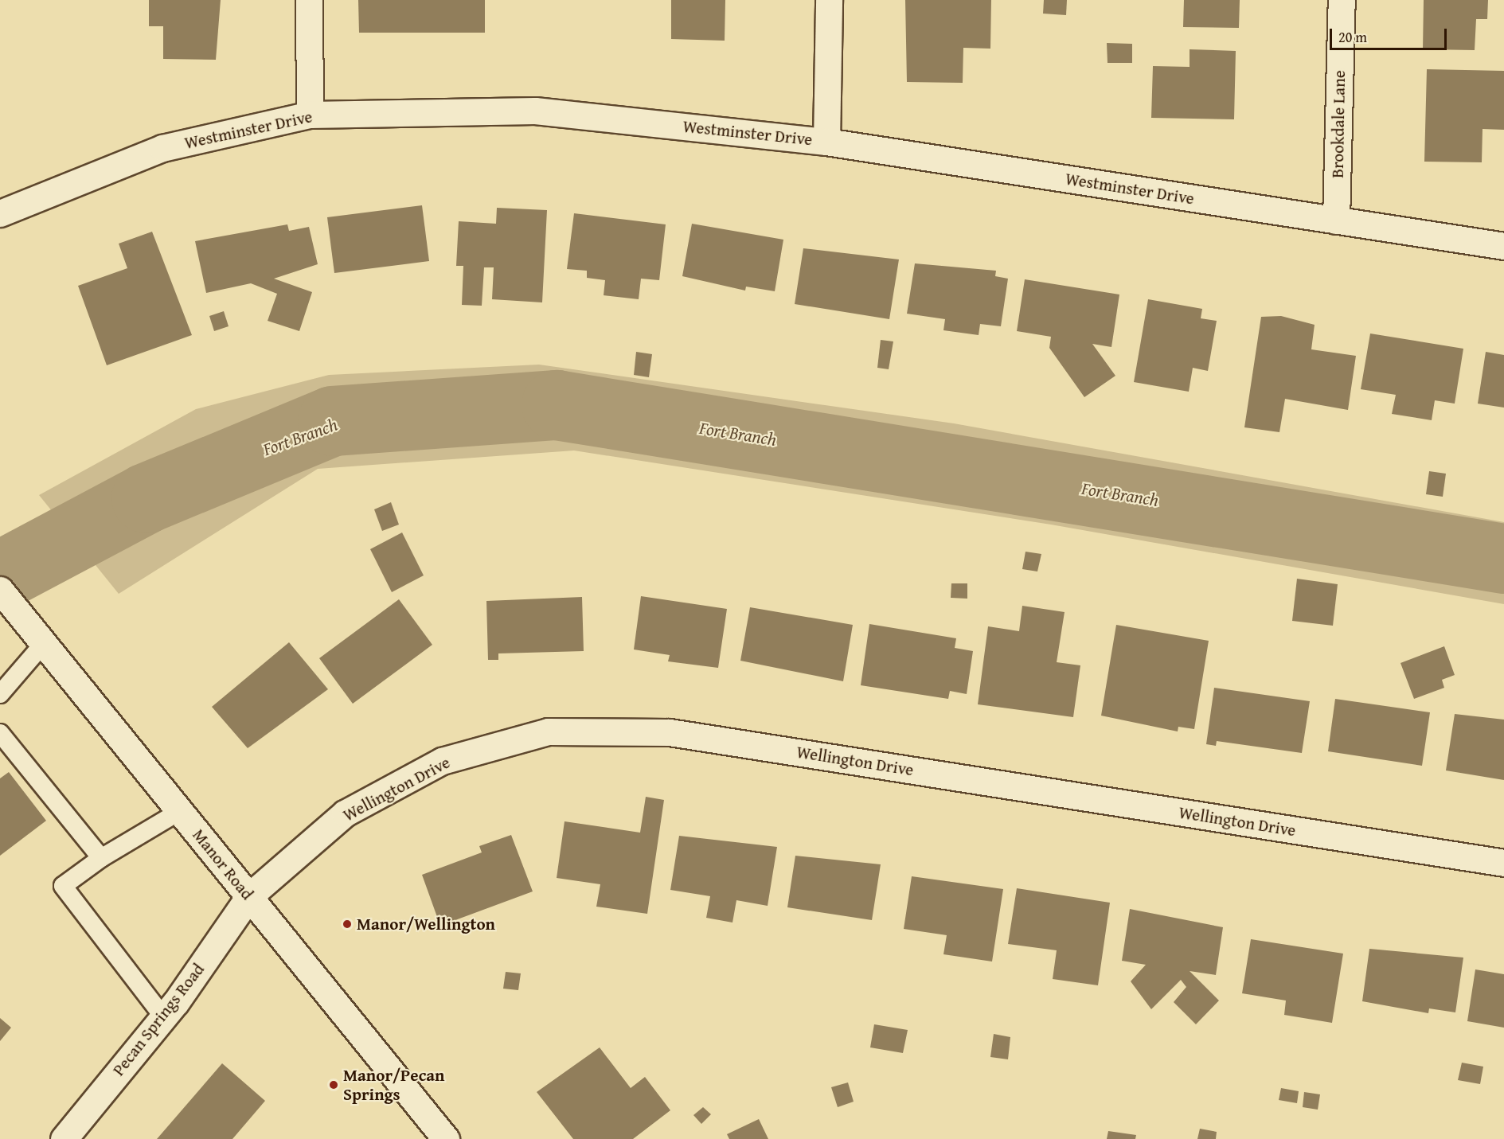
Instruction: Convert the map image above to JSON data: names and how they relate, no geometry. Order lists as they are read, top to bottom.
{
  "streets": {
    "street": [
      "Brookdale Lane",
      "Westminster Drive",
      "Wellington Drive",
      "Manor Road",
      "Pecan Springs Road"
    ]
  },
  "crossings": [
    ["Brookdale Lane", "Westminster Drive"],
    ["Wellington Drive", "Manor Road"],
    ["Wellington Drive", "Pecan Springs Road"],
    ["Manor Road", "Pecan Springs Road"]
  ],
  "water": ["Fort Branch"],
  "places": ["Manor/Wellington", "Manor/Pecan Springs"],
  "scale_bar": "20 m"
}
